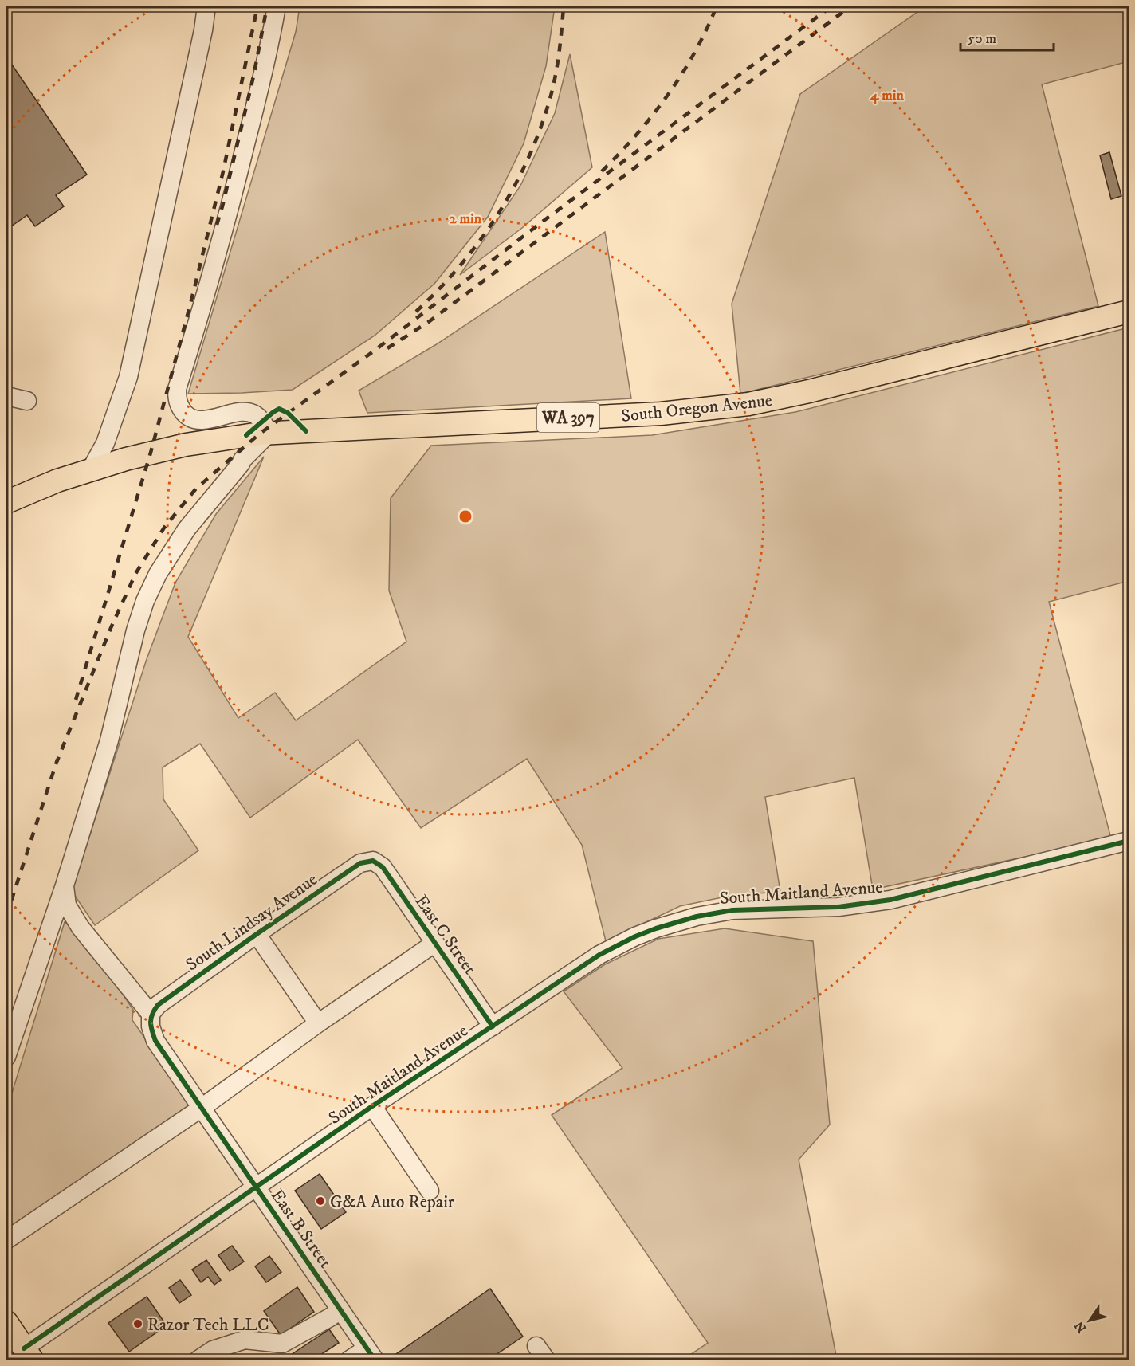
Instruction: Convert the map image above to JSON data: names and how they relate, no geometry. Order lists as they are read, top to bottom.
{
  "streets": {
    "main road": ["South Oregon Avenue", "WA 397"],
    "street": [
      "South Maitland Avenue",
      "South Lindsay Avenue",
      "East C Street",
      "East B Street"
    ]
  },
  "crossings": [
    ["South Maitland Avenue", "East C Street"],
    ["South Maitland Avenue", "East B Street"],
    ["South Lindsay Avenue", "East C Street"],
    ["South Lindsay Avenue", "East B Street"]
  ],
  "places": ["G&A Auto Repair", "Razor Tech LLC"],
  "scale_bar": "50 m",
  "north": "bottom left",
  "rings": ["4 min", "2 min"]
}
